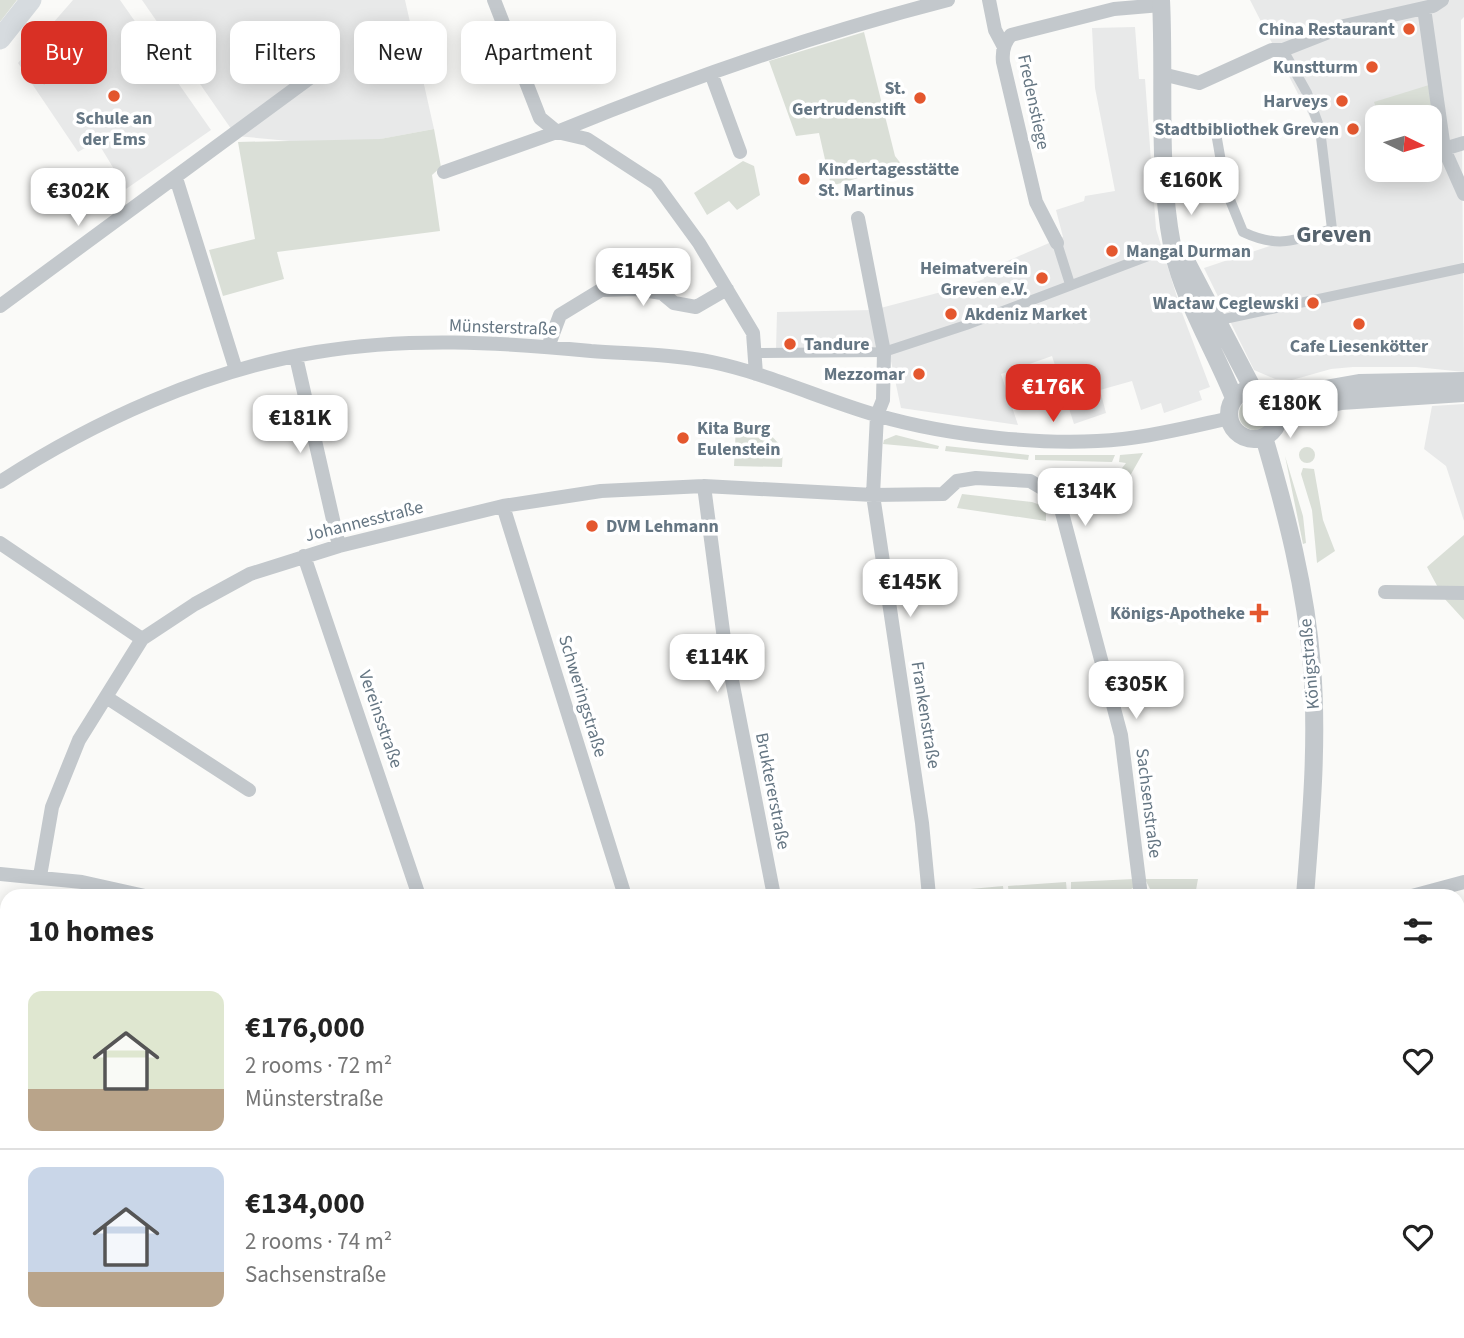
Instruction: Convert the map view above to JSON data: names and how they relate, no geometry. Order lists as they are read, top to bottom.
{
  "streets": {
    "street": [
      "Fredenstiege",
      "Münsterstraße",
      "Johannesstraße",
      "Königstraße",
      "Schweringstraße",
      "Frankenstraße",
      "Vereinsstraße",
      "Bruktererstraße",
      "Sachsenstraße"
    ]
  },
  "crossings": [
    ["Münsterstraße", "Königstraße"],
    ["Münsterstraße", "Frankenstraße"],
    ["Johannesstraße", "Schweringstraße"],
    ["Johannesstraße", "Frankenstraße"],
    ["Johannesstraße", "Vereinsstraße"],
    ["Johannesstraße", "Bruktererstraße"],
    ["Johannesstraße", "Sachsenstraße"],
    ["Frankenstraße", "Sachsenstraße"]
  ],
  "districts": ["Greven"],
  "places": {
    "other": [
      "China Restaurant",
      "Kunstturm",
      "Schule an der Ems",
      "St. Gertrudenstift",
      "Harveys",
      "Stadtbibliothek Greven",
      "Kindertagesstätte St. Martinus",
      "Mangal Durman",
      "Heimatverein Greven e.V.",
      "Wacław Ceglewski",
      "Akdeniz Market",
      "Cafe Liesenkötter",
      "Tandure",
      "Mezzomar",
      "Kita Burg Eulenstein",
      "DVM Lehmann"
    ],
    "health": ["Königs-Apotheke"]
  },
  "north": "right",
  "page": {
    "chip": [
      "Buy",
      "Rent",
      "Filters",
      "New",
      "Apartment"
    ],
    "price": [
      "€160K",
      "€302K",
      "€145K",
      "€176K",
      "€180K",
      "€181K",
      "€134K",
      "€145K",
      "€114K",
      "€305K"
    ],
    "heading": "10 homes",
    "list": [
      {
        "name": "€176,000",
        "note": "2 rooms · 72 m² · Münsterstraße"
      },
      {
        "name": "€134,000",
        "note": "2 rooms · 74 m² · Sachsenstraße"
      }
    ]
  }
}
